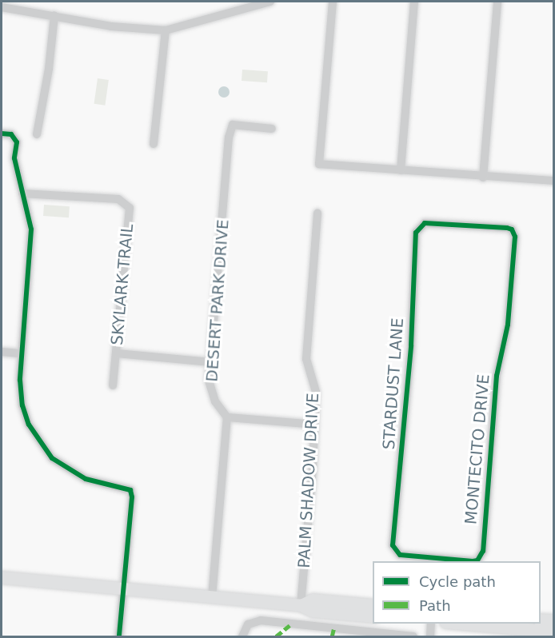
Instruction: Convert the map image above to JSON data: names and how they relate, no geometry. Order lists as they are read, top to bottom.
{
  "streets": {
    "street": [
      "SKYLARK TRAIL",
      "DESERT PARK DRIVE",
      "STARDUST LANE",
      "MONTECITO DRIVE",
      "PALM SHADOW DRIVE"
    ]
  },
  "crossings": [
    ["STARDUST LANE", "MONTECITO DRIVE"]
  ],
  "legend": ["Cycle path", "Path"]
}
